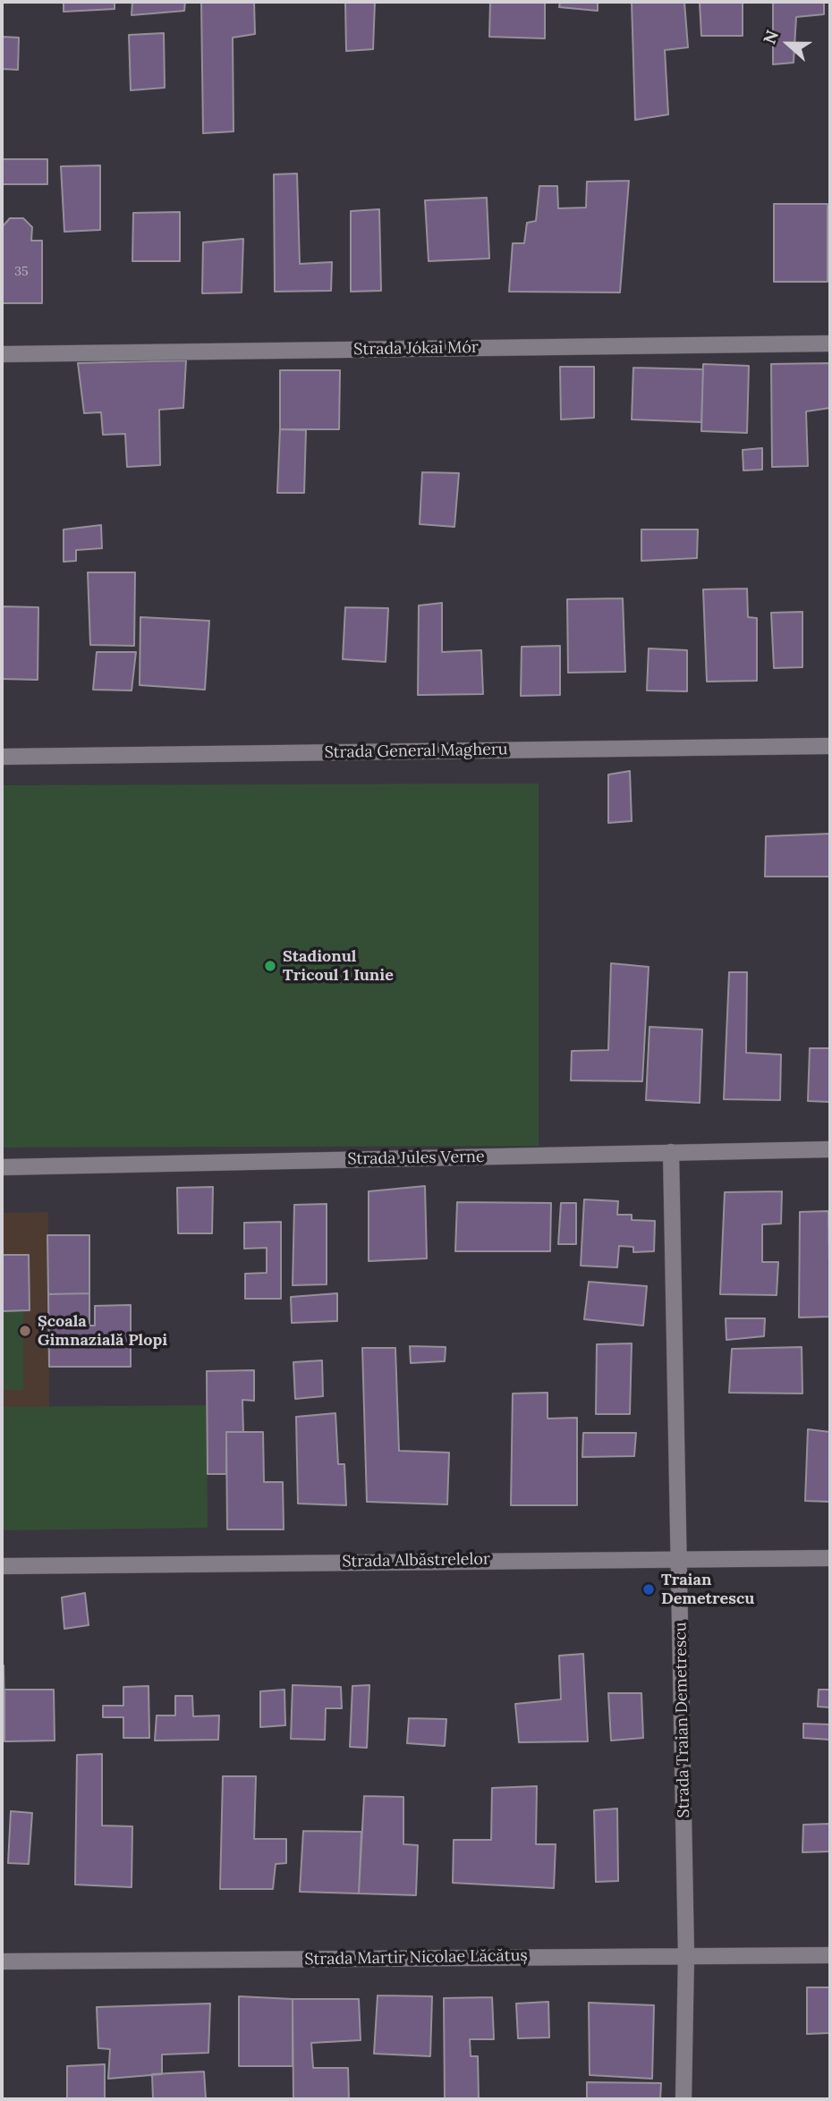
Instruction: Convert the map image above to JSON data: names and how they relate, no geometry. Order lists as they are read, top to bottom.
{
  "streets": {
    "street": [
      "Strada Jókai Mór",
      "Strada General Magheru",
      "Strada Jules Verne",
      "Strada Albăstrelelor",
      "Strada Traian Demetrescu",
      "Strada Martir Nicolae Lăcătuș"
    ]
  },
  "crossings": [
    ["Strada Jules Verne", "Strada Traian Demetrescu"],
    ["Strada Albăstrelelor", "Strada Traian Demetrescu"],
    ["Strada Traian Demetrescu", "Strada Martir Nicolae Lăcătuș"]
  ],
  "places": ["Stadionul Tricoul 1 Iunie", "Școala Gimnazială Plopi", "Traian Demetrescu"],
  "house_numbers": ["35"],
  "north": "left"
}
